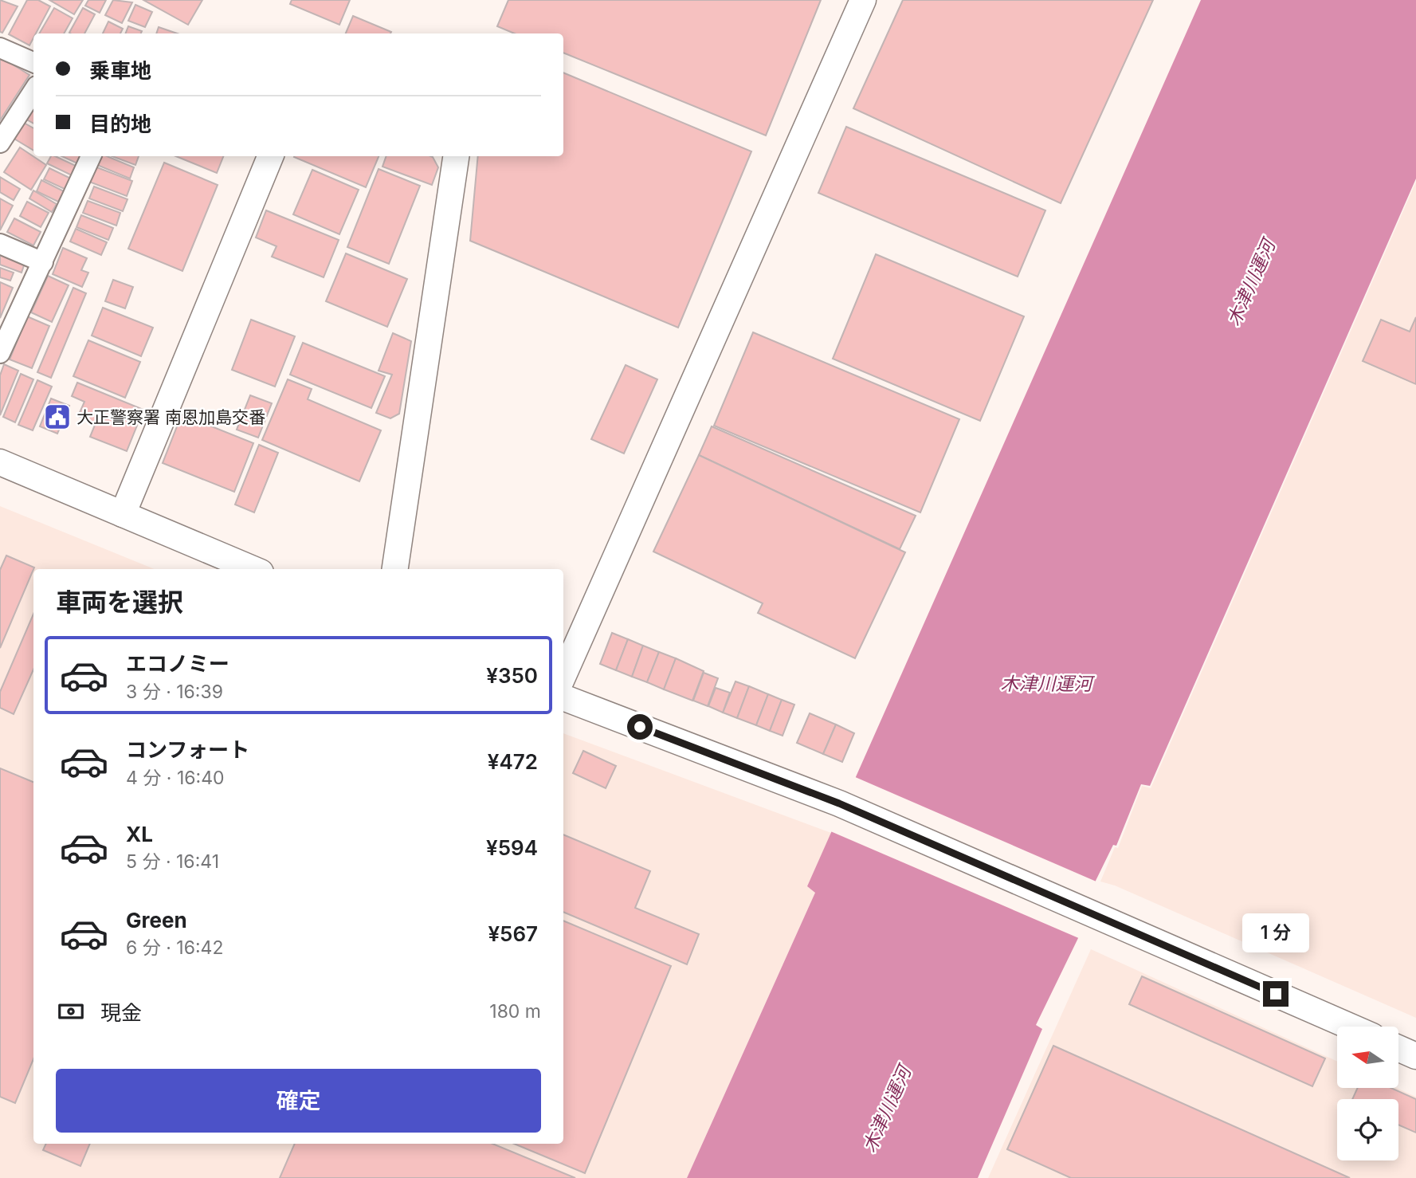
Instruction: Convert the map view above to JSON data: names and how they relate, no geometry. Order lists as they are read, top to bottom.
{
  "water": ["木津川運河"],
  "places": {
    "public building": ["大正警察署 南恩加島交番"]
  },
  "north": "left",
  "page": {
    "banner": ["乗車地", "目的地"],
    "heading": "車両を選択",
    "list": [
      {
        "name": "エコノミー",
        "note": "3 分 · 16:39",
        "value": "¥350"
      },
      {
        "name": "コンフォート",
        "note": "4 分 · 16:40",
        "value": "¥472"
      },
      {
        "name": "XL",
        "note": "5 分 · 16:41",
        "value": "¥594"
      },
      {
        "name": "Green",
        "note": "6 分 · 16:42",
        "value": "¥567"
      }
    ],
    "bubble": "1 分",
    "pay": ["現金", "180 m"],
    "buttons": "確定"
  }
}
